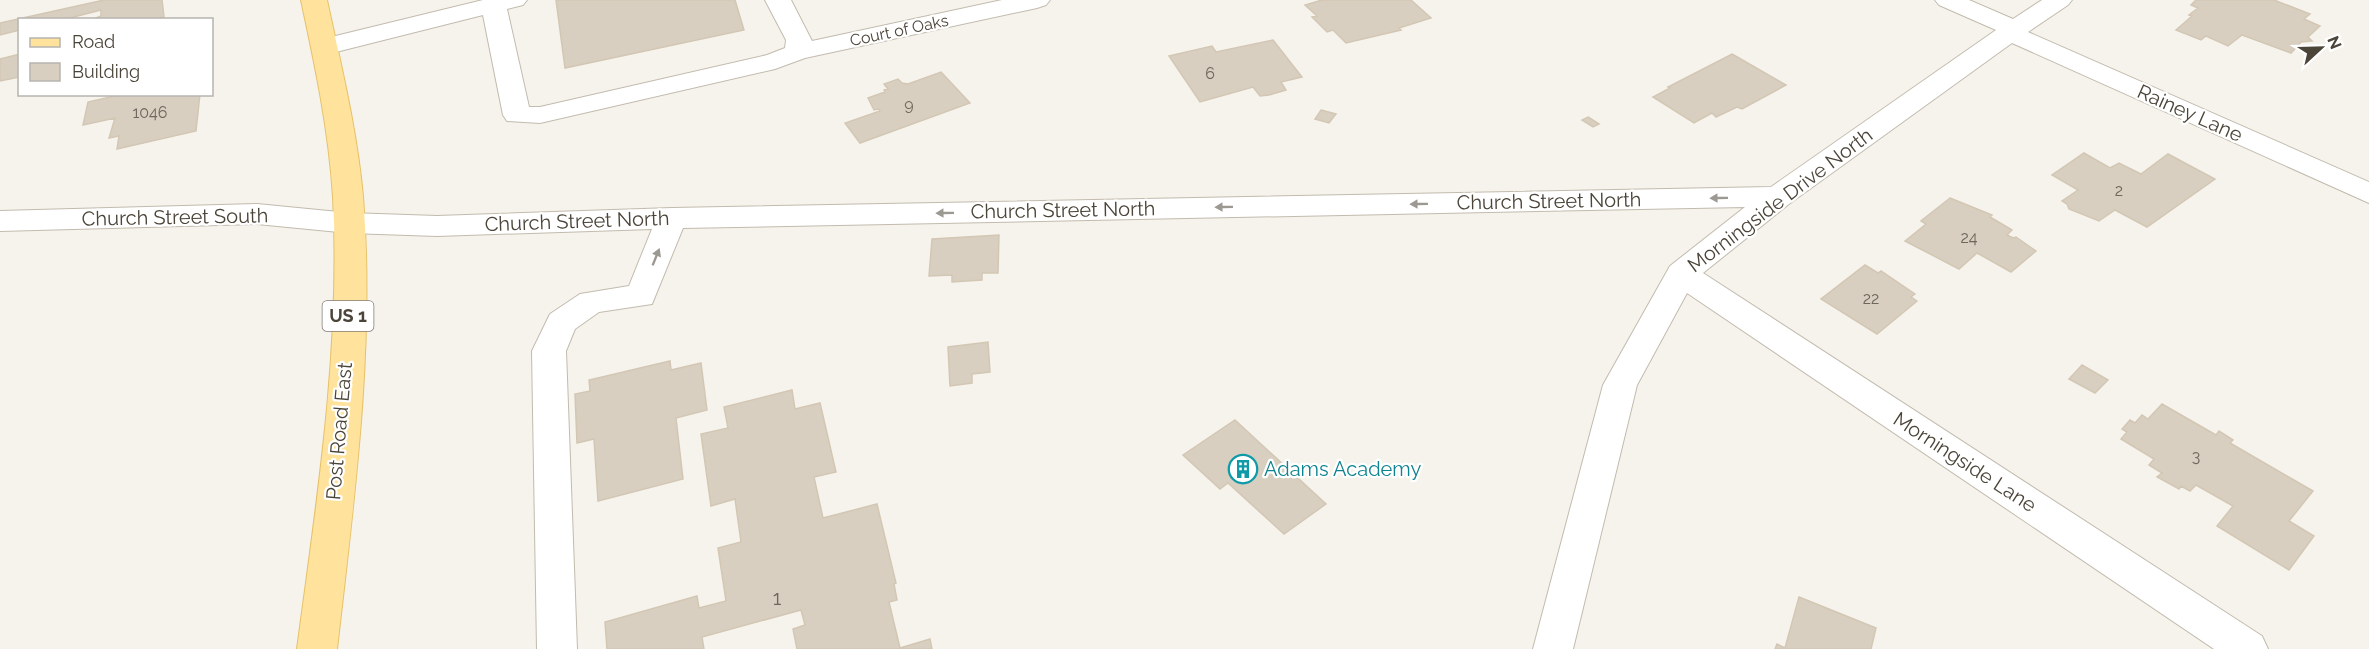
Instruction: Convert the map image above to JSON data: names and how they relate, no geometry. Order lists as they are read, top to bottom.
{
  "streets": {
    "main road": ["US 1", "Post Road East"],
    "street": [
      "Court of Oaks",
      "Rainey Lane",
      "Morningside Drive North",
      "Church Street North",
      "Church Street South",
      "Morningside Lane"
    ]
  },
  "crossings": [
    ["Rainey Lane", "Morningside Drive North"],
    ["Morningside Drive North", "Church Street North"],
    ["Morningside Drive North", "Morningside Lane"],
    ["Church Street North", "Church Street South"],
    ["Church Street North", "Post Road East"],
    ["Church Street South", "Post Road East"]
  ],
  "one_way": ["Church Street North"],
  "places": {
    "building": ["Adams Academy"]
  },
  "house_numbers": [
    "6",
    "9",
    "1046",
    "2",
    "24",
    "22",
    "3",
    "1"
  ],
  "legend": ["Road", "Building"],
  "north": "right"
}
